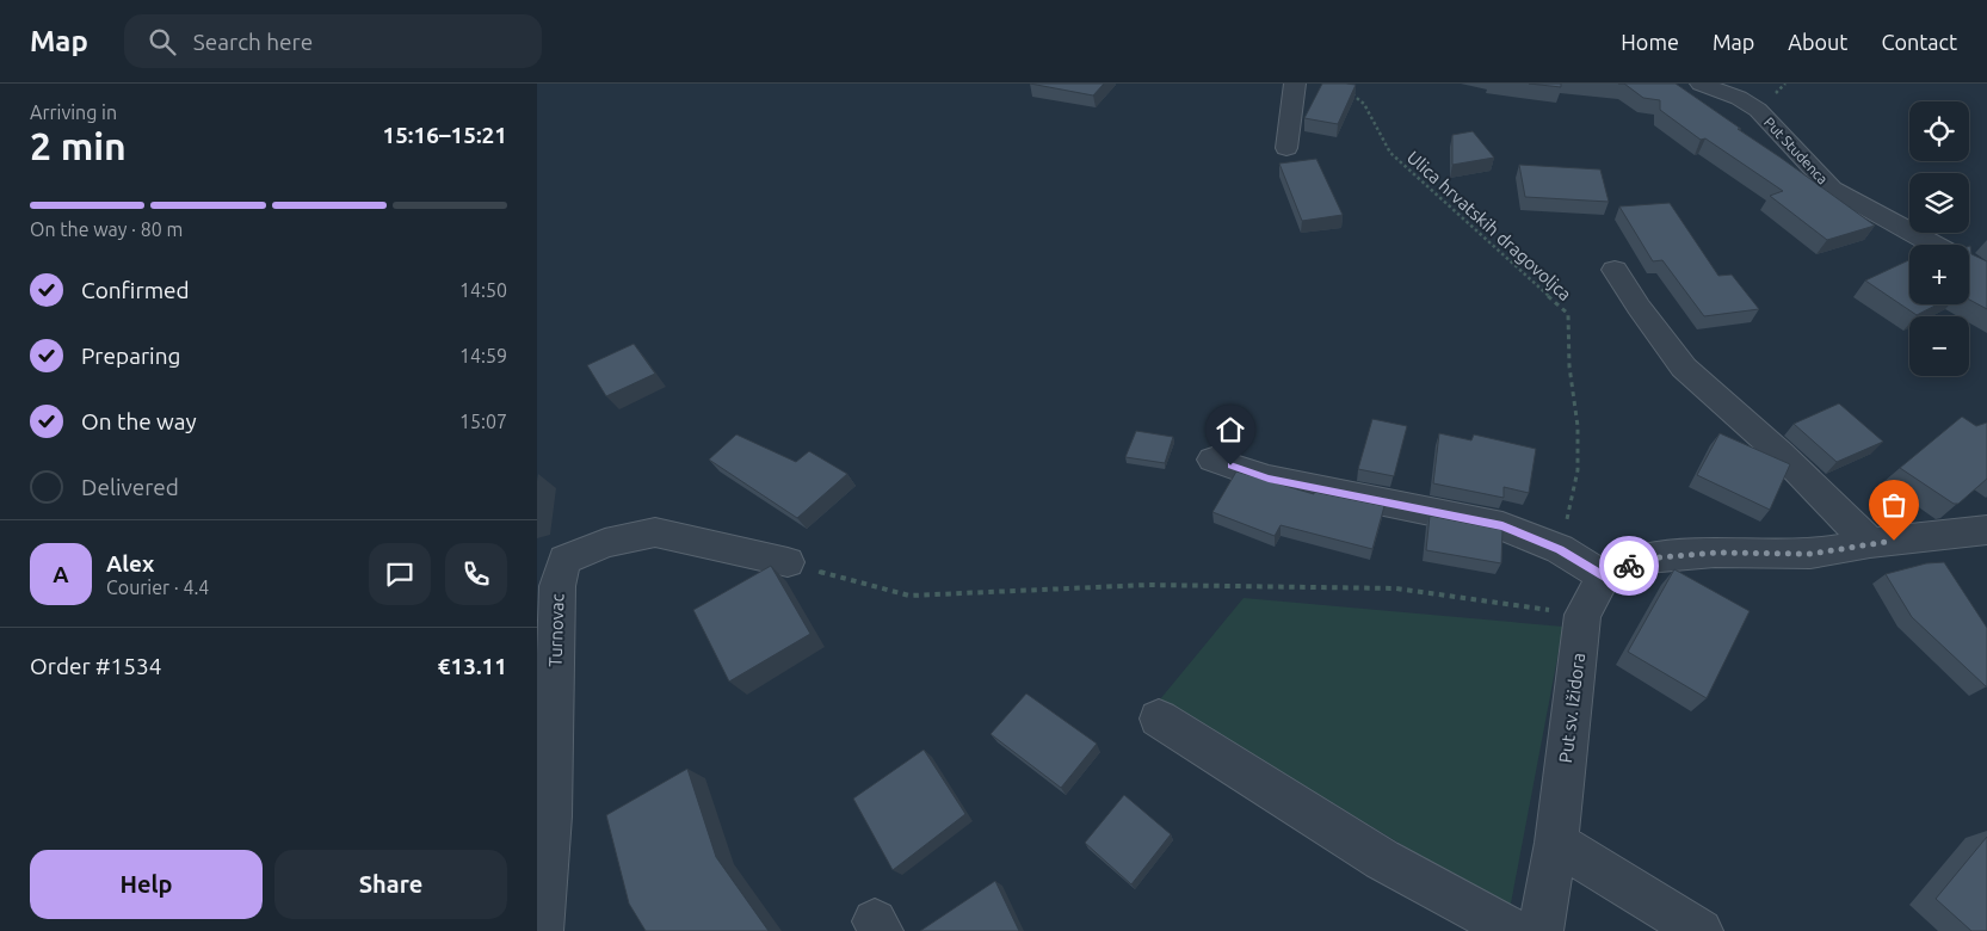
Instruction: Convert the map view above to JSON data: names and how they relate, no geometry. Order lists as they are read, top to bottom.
{
  "streets": {
    "street": ["Put Studenca", "Turnovac", "Put sv. Ižidora"],
    "path": ["Ulica hrvatskih dragovoljca"]
  },
  "page": {
    "header": "Map",
    "search": "Search here",
    "nav": [
      "Home",
      "Map",
      "About",
      "Contact"
    ],
    "heading": ["2 min", "Arriving in", "15:16–15:21"],
    "panel": [
      "Alex",
      "Courier · 4.4",
      "Order #1534",
      "€13.11"
    ],
    "map_buttons": ["+", "−"],
    "bar": "On the way · 80 m",
    "list": [
      ["Confirmed", "14:50"],
      ["Preparing", "14:59"],
      ["On the way", "15:07"],
      "Delivered"
    ],
    "round": "A",
    "buttons": ["Help", "Share"]
  }
}
